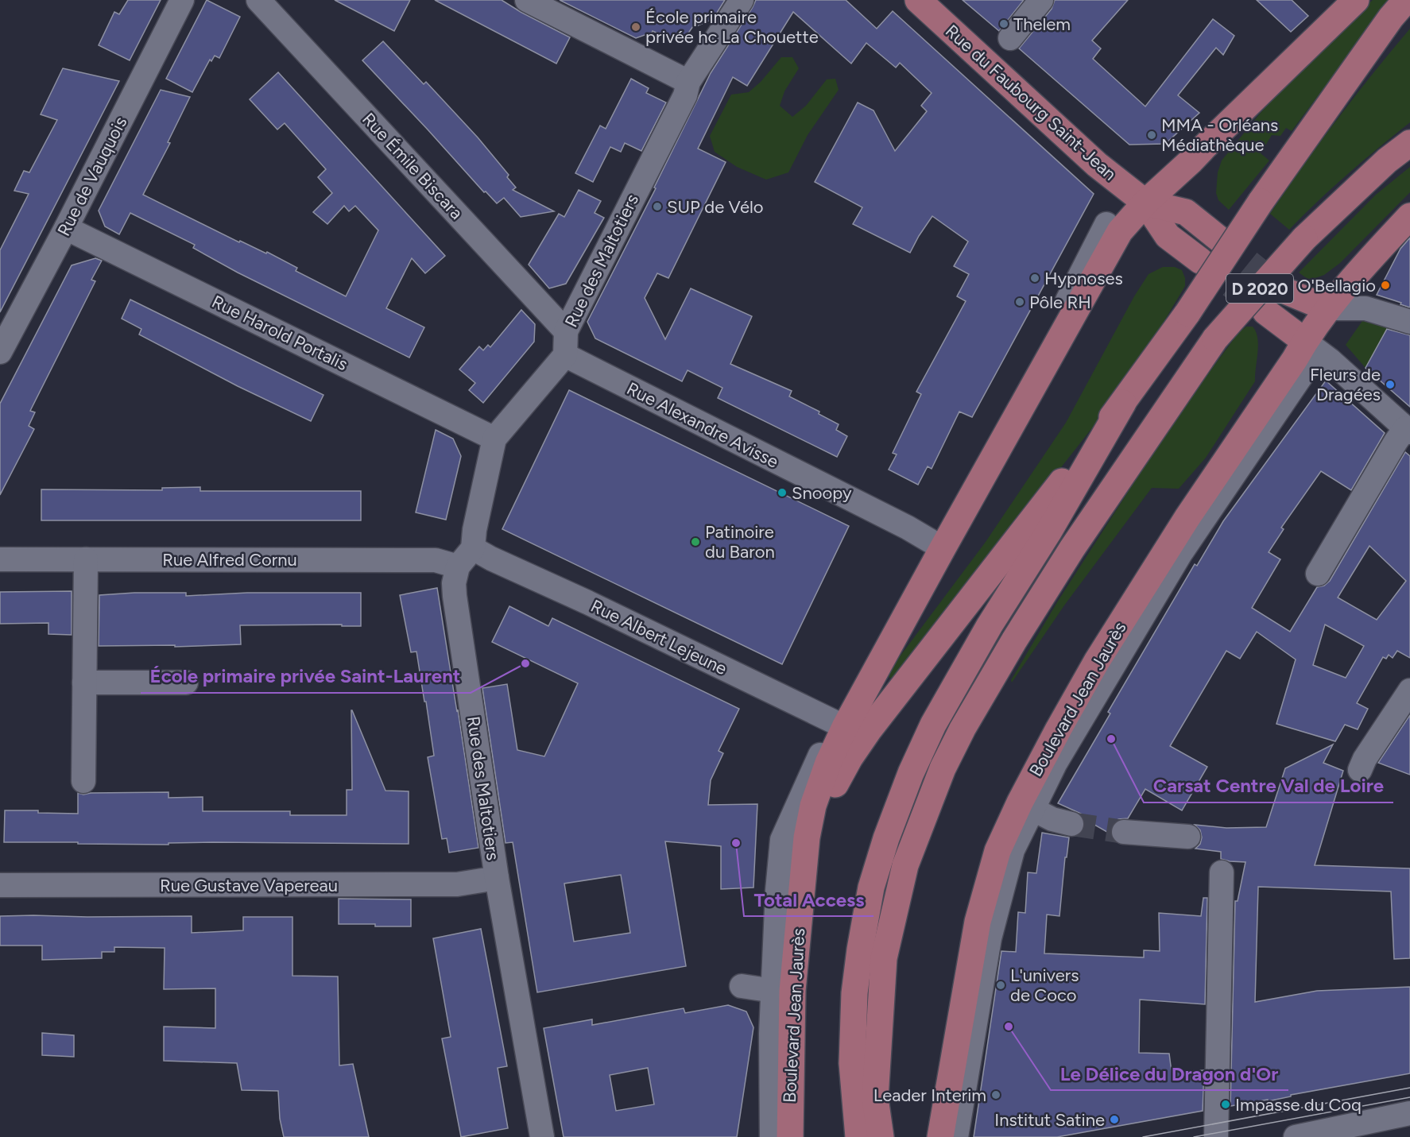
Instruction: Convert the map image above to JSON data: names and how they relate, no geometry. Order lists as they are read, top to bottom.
{
  "streets": {
    "main road": ["Rue du Faubourg Saint-Jean", "D 2020", "Boulevard Jean Jaurès"],
    "street": [
      "Rue Émile Biscara",
      "Rue de Vauquois",
      "Rue des Maltotiers",
      "Rue Harold Portalis",
      "Rue Alexandre Avisse",
      "Rue Alfred Cornu",
      "Rue Albert Lejeune",
      "Rue Gustave Vapereau"
    ]
  },
  "crossings": [
    ["Rue du Faubourg Saint-Jean", "Boulevard Jean Jaurès"],
    ["Rue Émile Biscara", "Rue des Maltotiers"],
    ["Rue de Vauquois", "Rue Harold Portalis"],
    ["Rue des Maltotiers", "Rue Alexandre Avisse"],
    ["Rue des Maltotiers", "Rue Alfred Cornu"],
    ["Rue des Maltotiers", "Rue Gustave Vapereau"],
    ["Rue Alexandre Avisse", "Boulevard Jean Jaurès"],
    ["Rue Albert Lejeune", "Boulevard Jean Jaurès"]
  ],
  "places": [
    "Thelem",
    "École primaire privée hc La Chouette",
    "MMA - Orléans Médiathèque",
    "SUP de Vélo",
    "Hypnoses",
    "O'Bellagio",
    "Pôle RH",
    "Fleurs de Dragées",
    "Snoopy",
    "Patinoire du Baron",
    "École primaire privée Saint-Laurent",
    "Carsat Centre Val de Loire",
    "Total Access",
    "L'univers de Coco",
    "Le Délice du Dragon d'Or",
    "Leader Interim",
    "Impasse du Coq",
    "Institut Satine"
  ]
}
